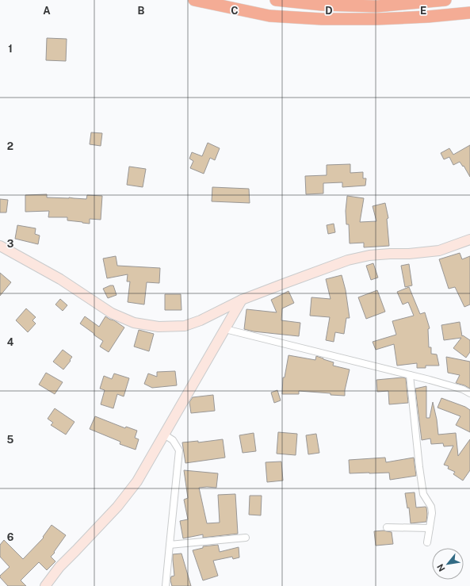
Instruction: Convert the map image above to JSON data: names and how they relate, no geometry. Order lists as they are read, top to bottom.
{
  "north": "bottom left",
  "grid": {
    "columns": [
      "A",
      "B",
      "C",
      "D",
      "E"
    ],
    "rows": [
      "1",
      "2",
      "3",
      "4",
      "5",
      "6"
    ]
  }
}
